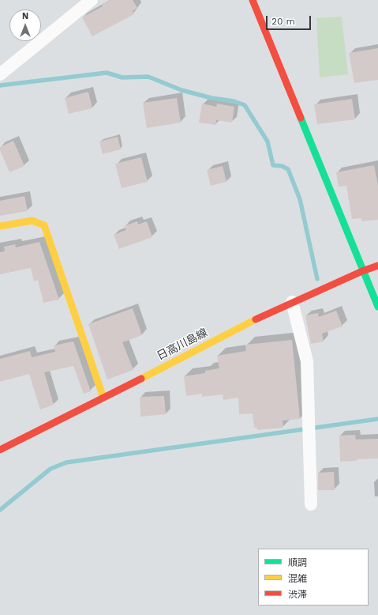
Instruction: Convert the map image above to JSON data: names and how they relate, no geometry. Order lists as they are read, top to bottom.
{
  "streets": {
    "street": ["日高川島線"]
  },
  "legend": ["順調", "混雑", "渋滞"],
  "scale_bar": "20 m",
  "north": "top"
}
